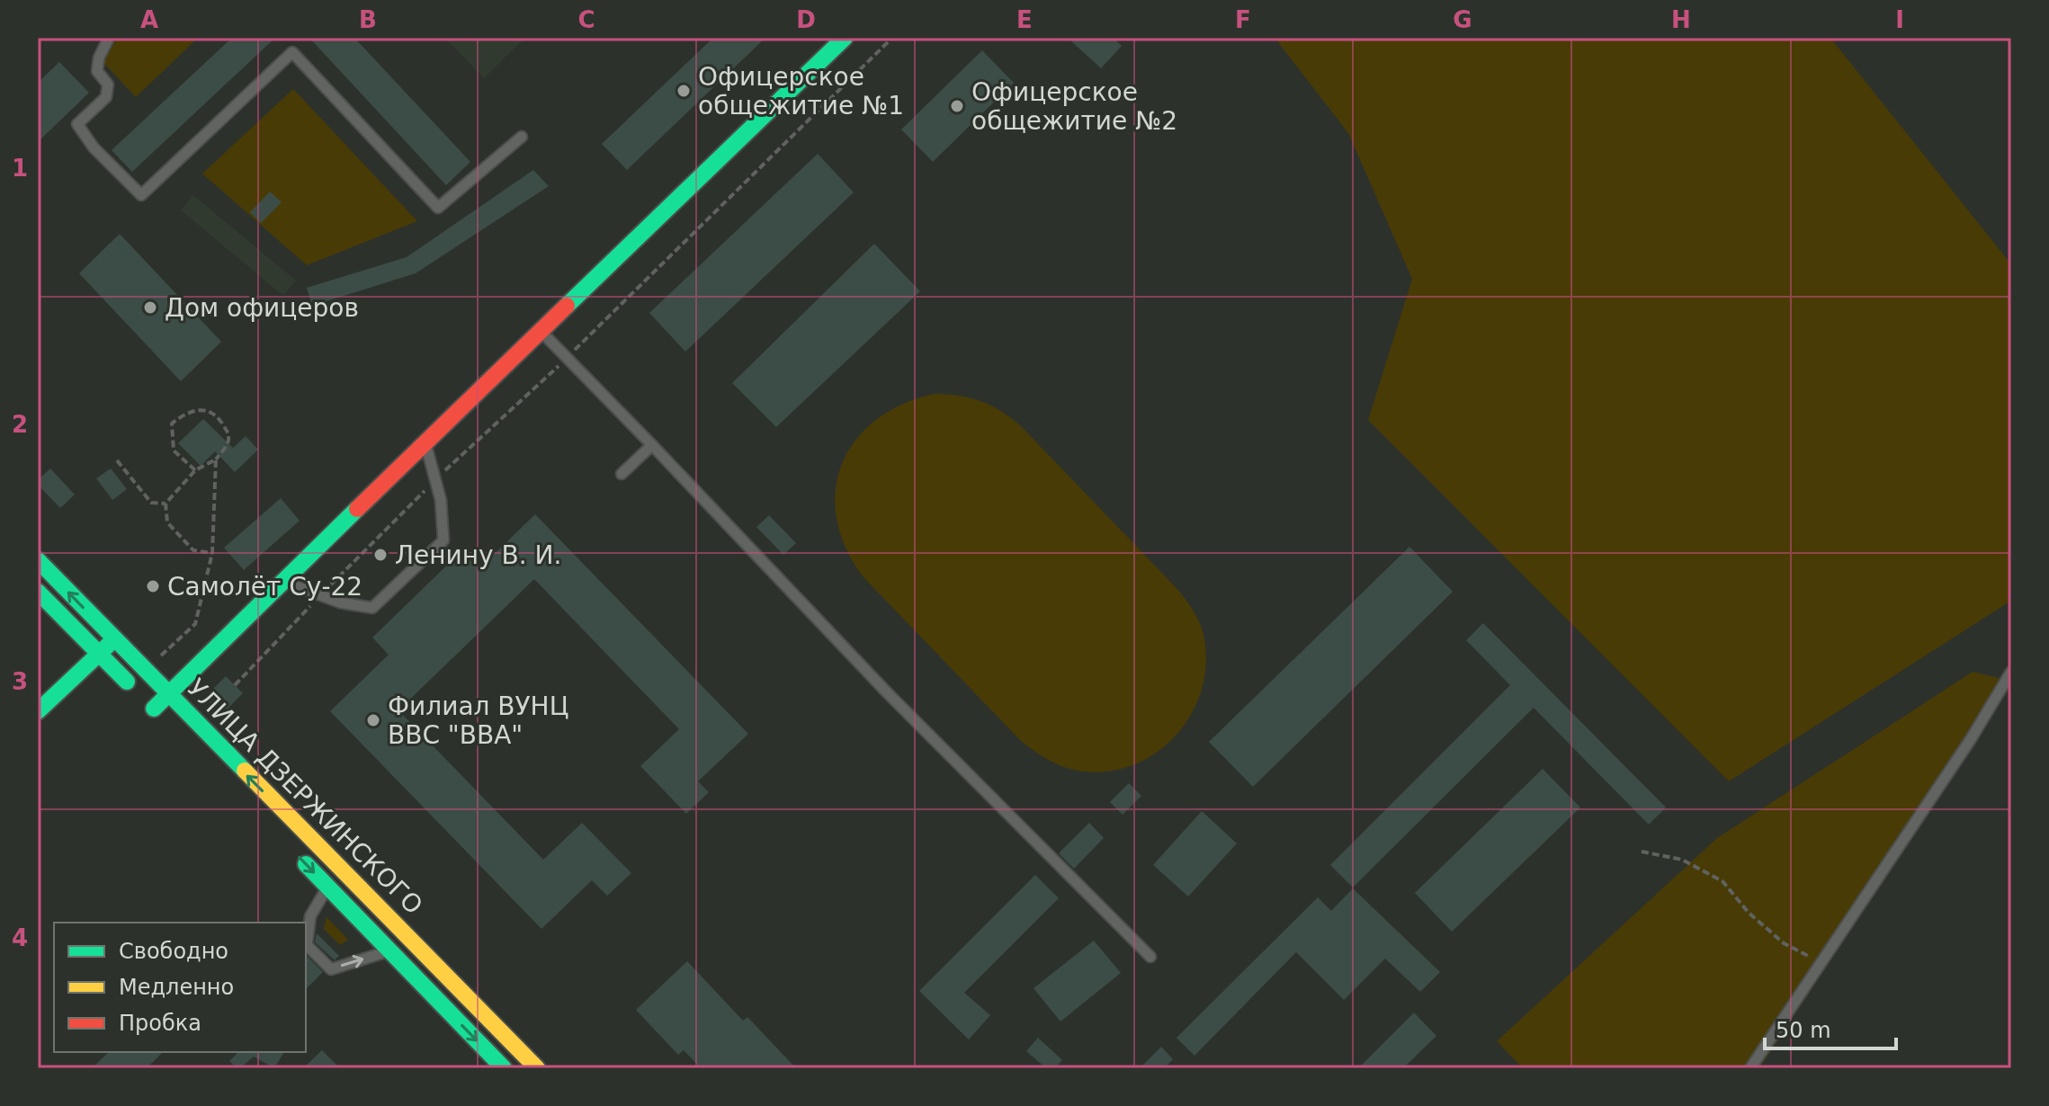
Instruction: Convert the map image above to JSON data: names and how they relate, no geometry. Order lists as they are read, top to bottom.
{
  "streets": {
    "main road": ["УЛИЦА ДЗЕРЖИНСКОГО"]
  },
  "places": [
    "Офицерское общежитие №1",
    "Офицерское общежитие №2",
    "Дом офицеров",
    "Ленину В. И.",
    "Самолёт Су-22",
    "Филиал ВУНЦ ВВС \"ВВА\""
  ],
  "legend": ["Свободно", "Медленно", "Пробка"],
  "scale_bar": "50 m",
  "grid": {
    "columns": [
      "A",
      "B",
      "C",
      "D",
      "E",
      "F",
      "G",
      "H",
      "I"
    ],
    "rows": [
      "1",
      "2",
      "3",
      "4"
    ]
  }
}
